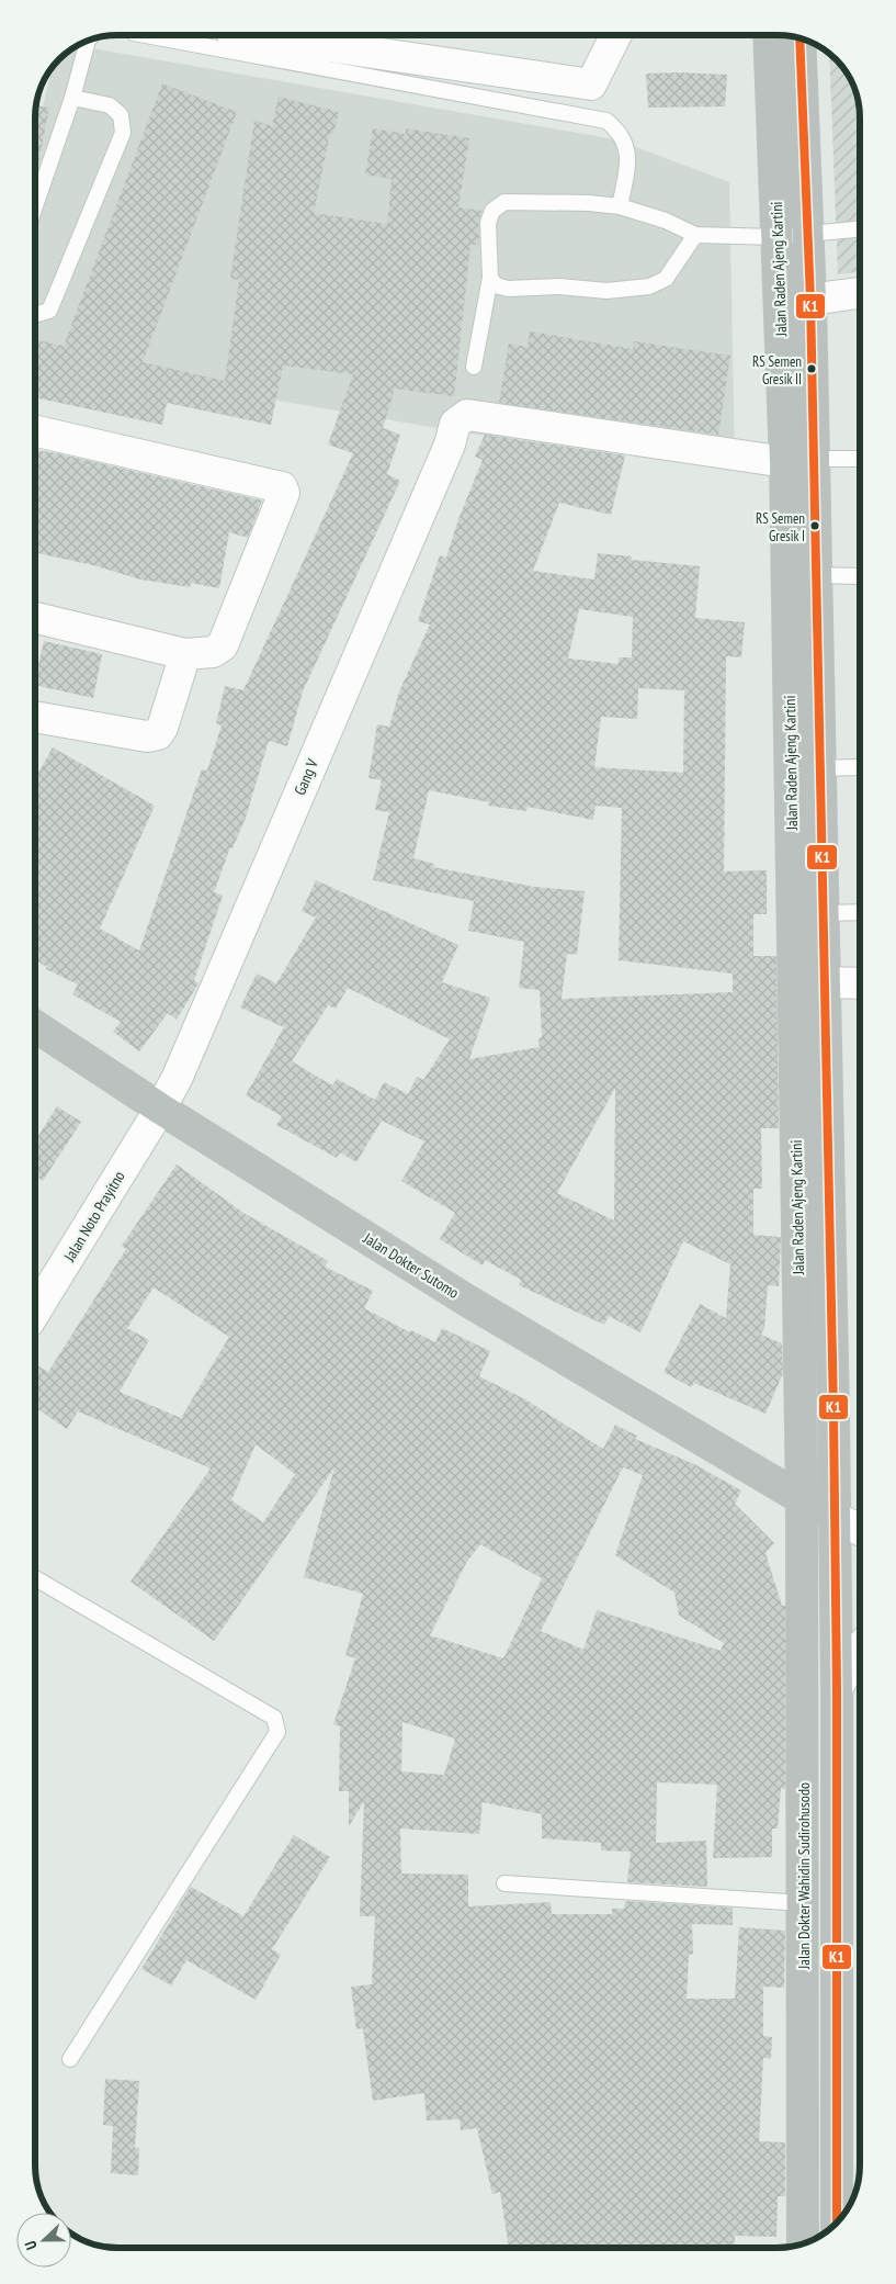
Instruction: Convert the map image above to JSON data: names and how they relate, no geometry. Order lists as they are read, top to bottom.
{
  "streets": {
    "highway": ["Jalan Raden Ajeng Kartini", "Jalan Dokter Sutomo", "Jalan Dokter Wahidin Sudirohusodo"],
    "street": ["Gang V", "Jalan Noto Prayitno"]
  },
  "crossings": [
    ["Jalan Raden Ajeng Kartini", "Gang V"],
    ["Jalan Raden Ajeng Kartini", "Jalan Dokter Sutomo"],
    ["Jalan Raden Ajeng Kartini", "Jalan Dokter Wahidin Sudirohusodo"],
    ["Gang V", "Jalan Noto Prayitno"],
    ["Gang V", "Jalan Dokter Sutomo"],
    ["Jalan Noto Prayitno", "Jalan Dokter Sutomo"],
    ["Jalan Dokter Sutomo", "Jalan Dokter Wahidin Sudirohusodo"]
  ],
  "places": ["RS Semen Gresik II", "RS Semen Gresik I"],
  "lines": ["transit line K1"],
  "north": "left"
}
